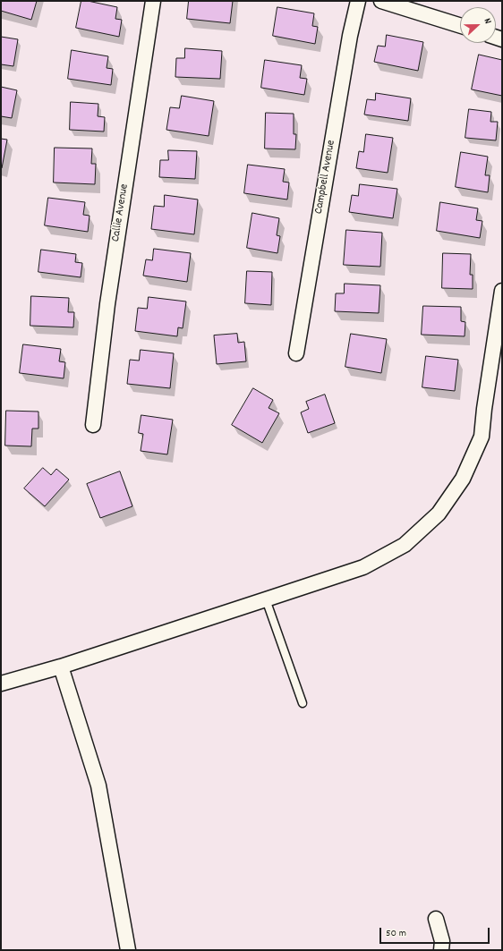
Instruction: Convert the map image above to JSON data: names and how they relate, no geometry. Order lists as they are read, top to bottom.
{
  "streets": {
    "street": ["Campbell Avenue", "Callie Avenue"]
  },
  "scale_bar": "50 m",
  "north": "right"
}
